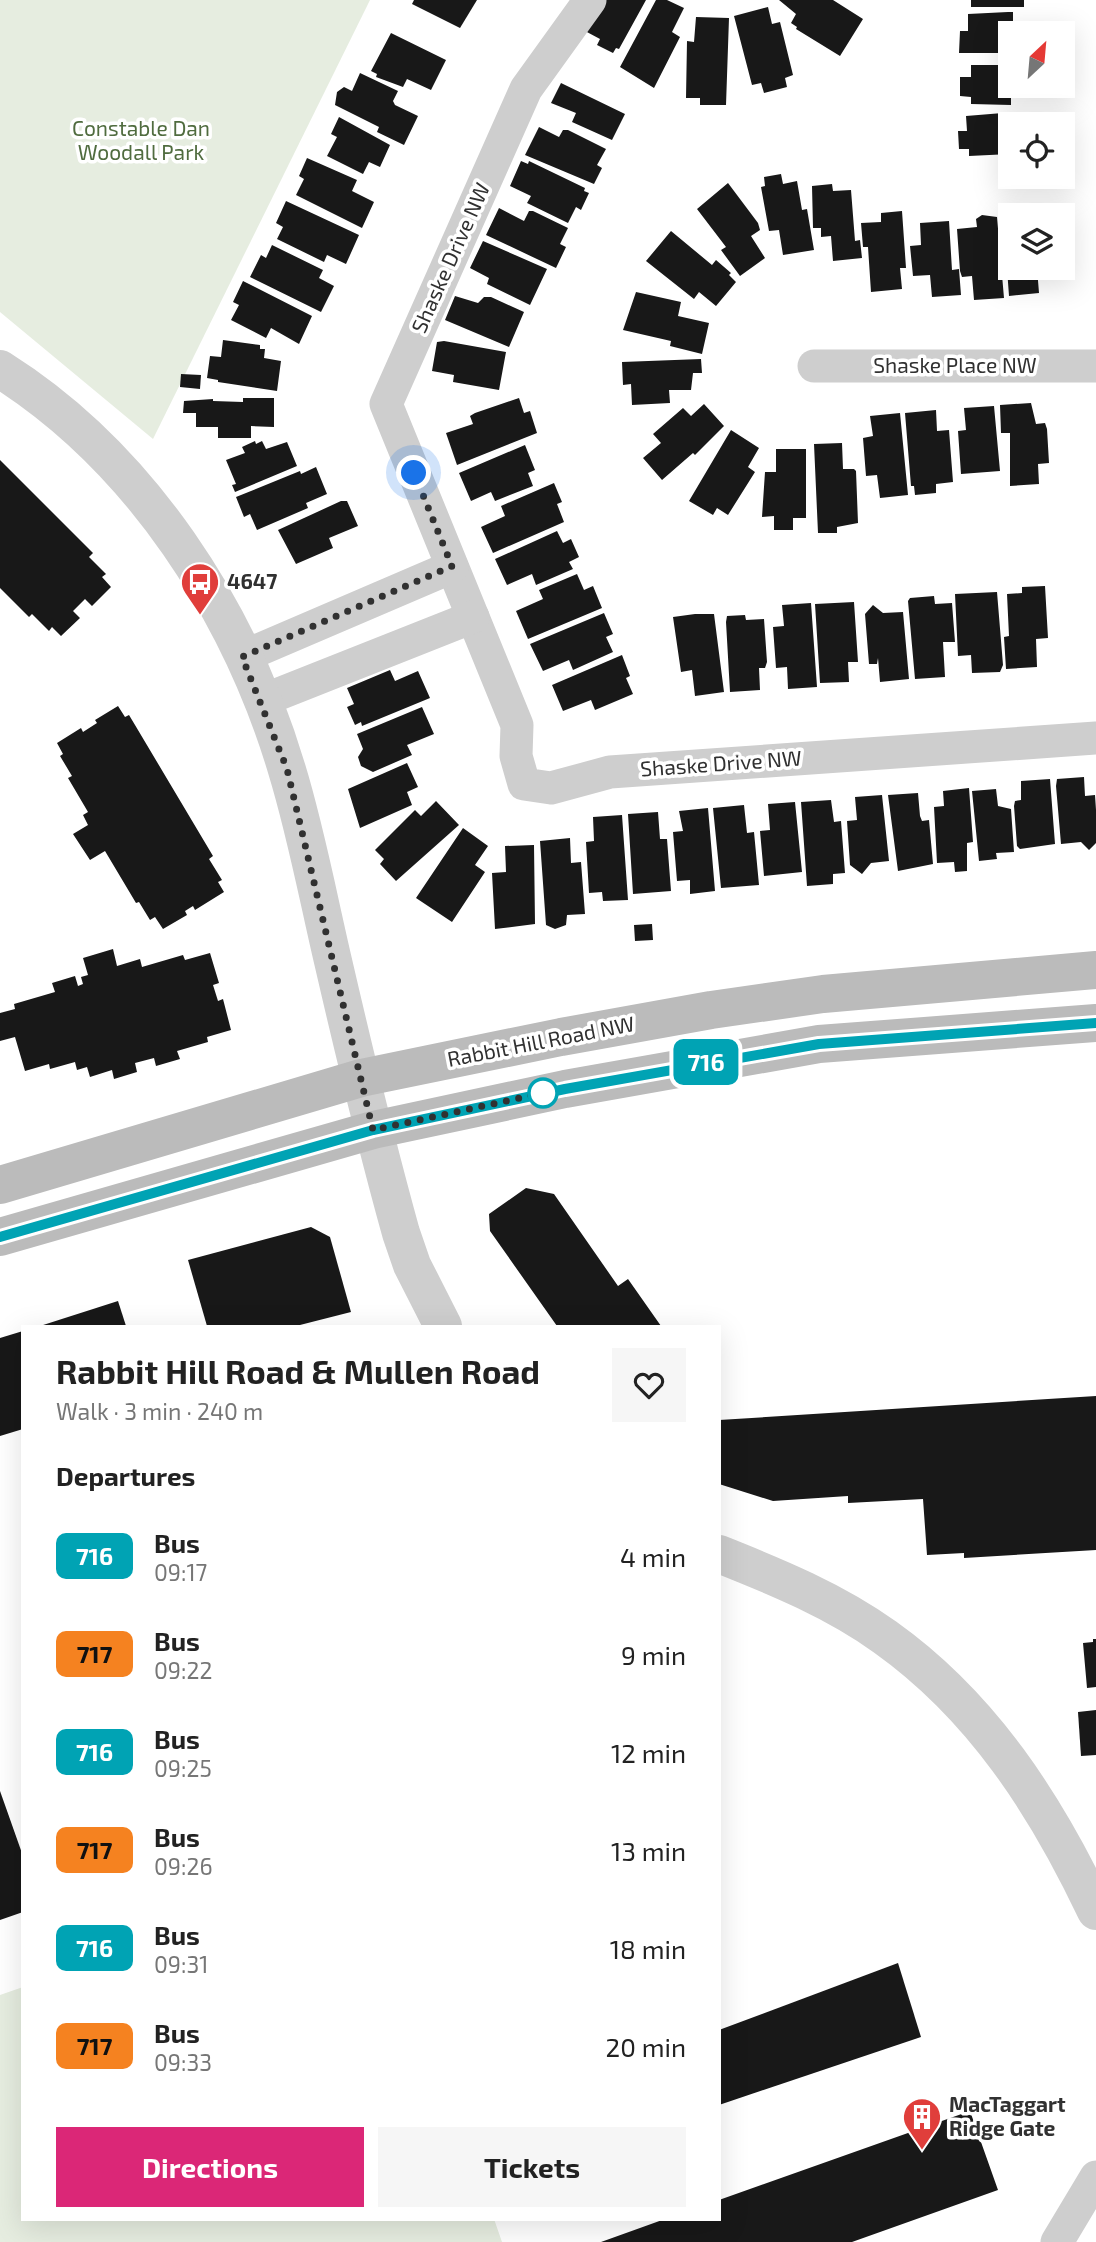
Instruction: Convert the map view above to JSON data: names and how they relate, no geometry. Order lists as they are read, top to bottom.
{
  "streets": {
    "main road": ["Rabbit Hill Road NW"],
    "street": ["Shaske Drive NW", "Shaske Place NW"]
  },
  "parks": ["Constable Dan Woodall Park"],
  "places": {
    "bus stop": ["4647"],
    "building": ["MacTaggart Ridge Gate"]
  },
  "lines": ["bus line 716"],
  "north": "top right",
  "page": {
    "on_map": "716",
    "heading": [
      ["Rabbit Hill Road & Mullen Road", "Walk · 3 min · 240 m"],
      "Departures"
    ],
    "list": [
      {
        "mark": "716",
        "name": "Bus",
        "note": "09:17",
        "value": "4 min"
      },
      {
        "mark": "717",
        "name": "Bus",
        "note": "09:22",
        "value": "9 min"
      },
      {
        "mark": "716",
        "name": "Bus",
        "note": "09:25",
        "value": "12 min"
      },
      {
        "mark": "717",
        "name": "Bus",
        "note": "09:26",
        "value": "13 min"
      },
      {
        "mark": "716",
        "name": "Bus",
        "note": "09:31",
        "value": "18 min"
      },
      {
        "mark": "717",
        "name": "Bus",
        "note": "09:33",
        "value": "20 min"
      }
    ],
    "buttons": ["Directions", "Tickets"]
  }
}
